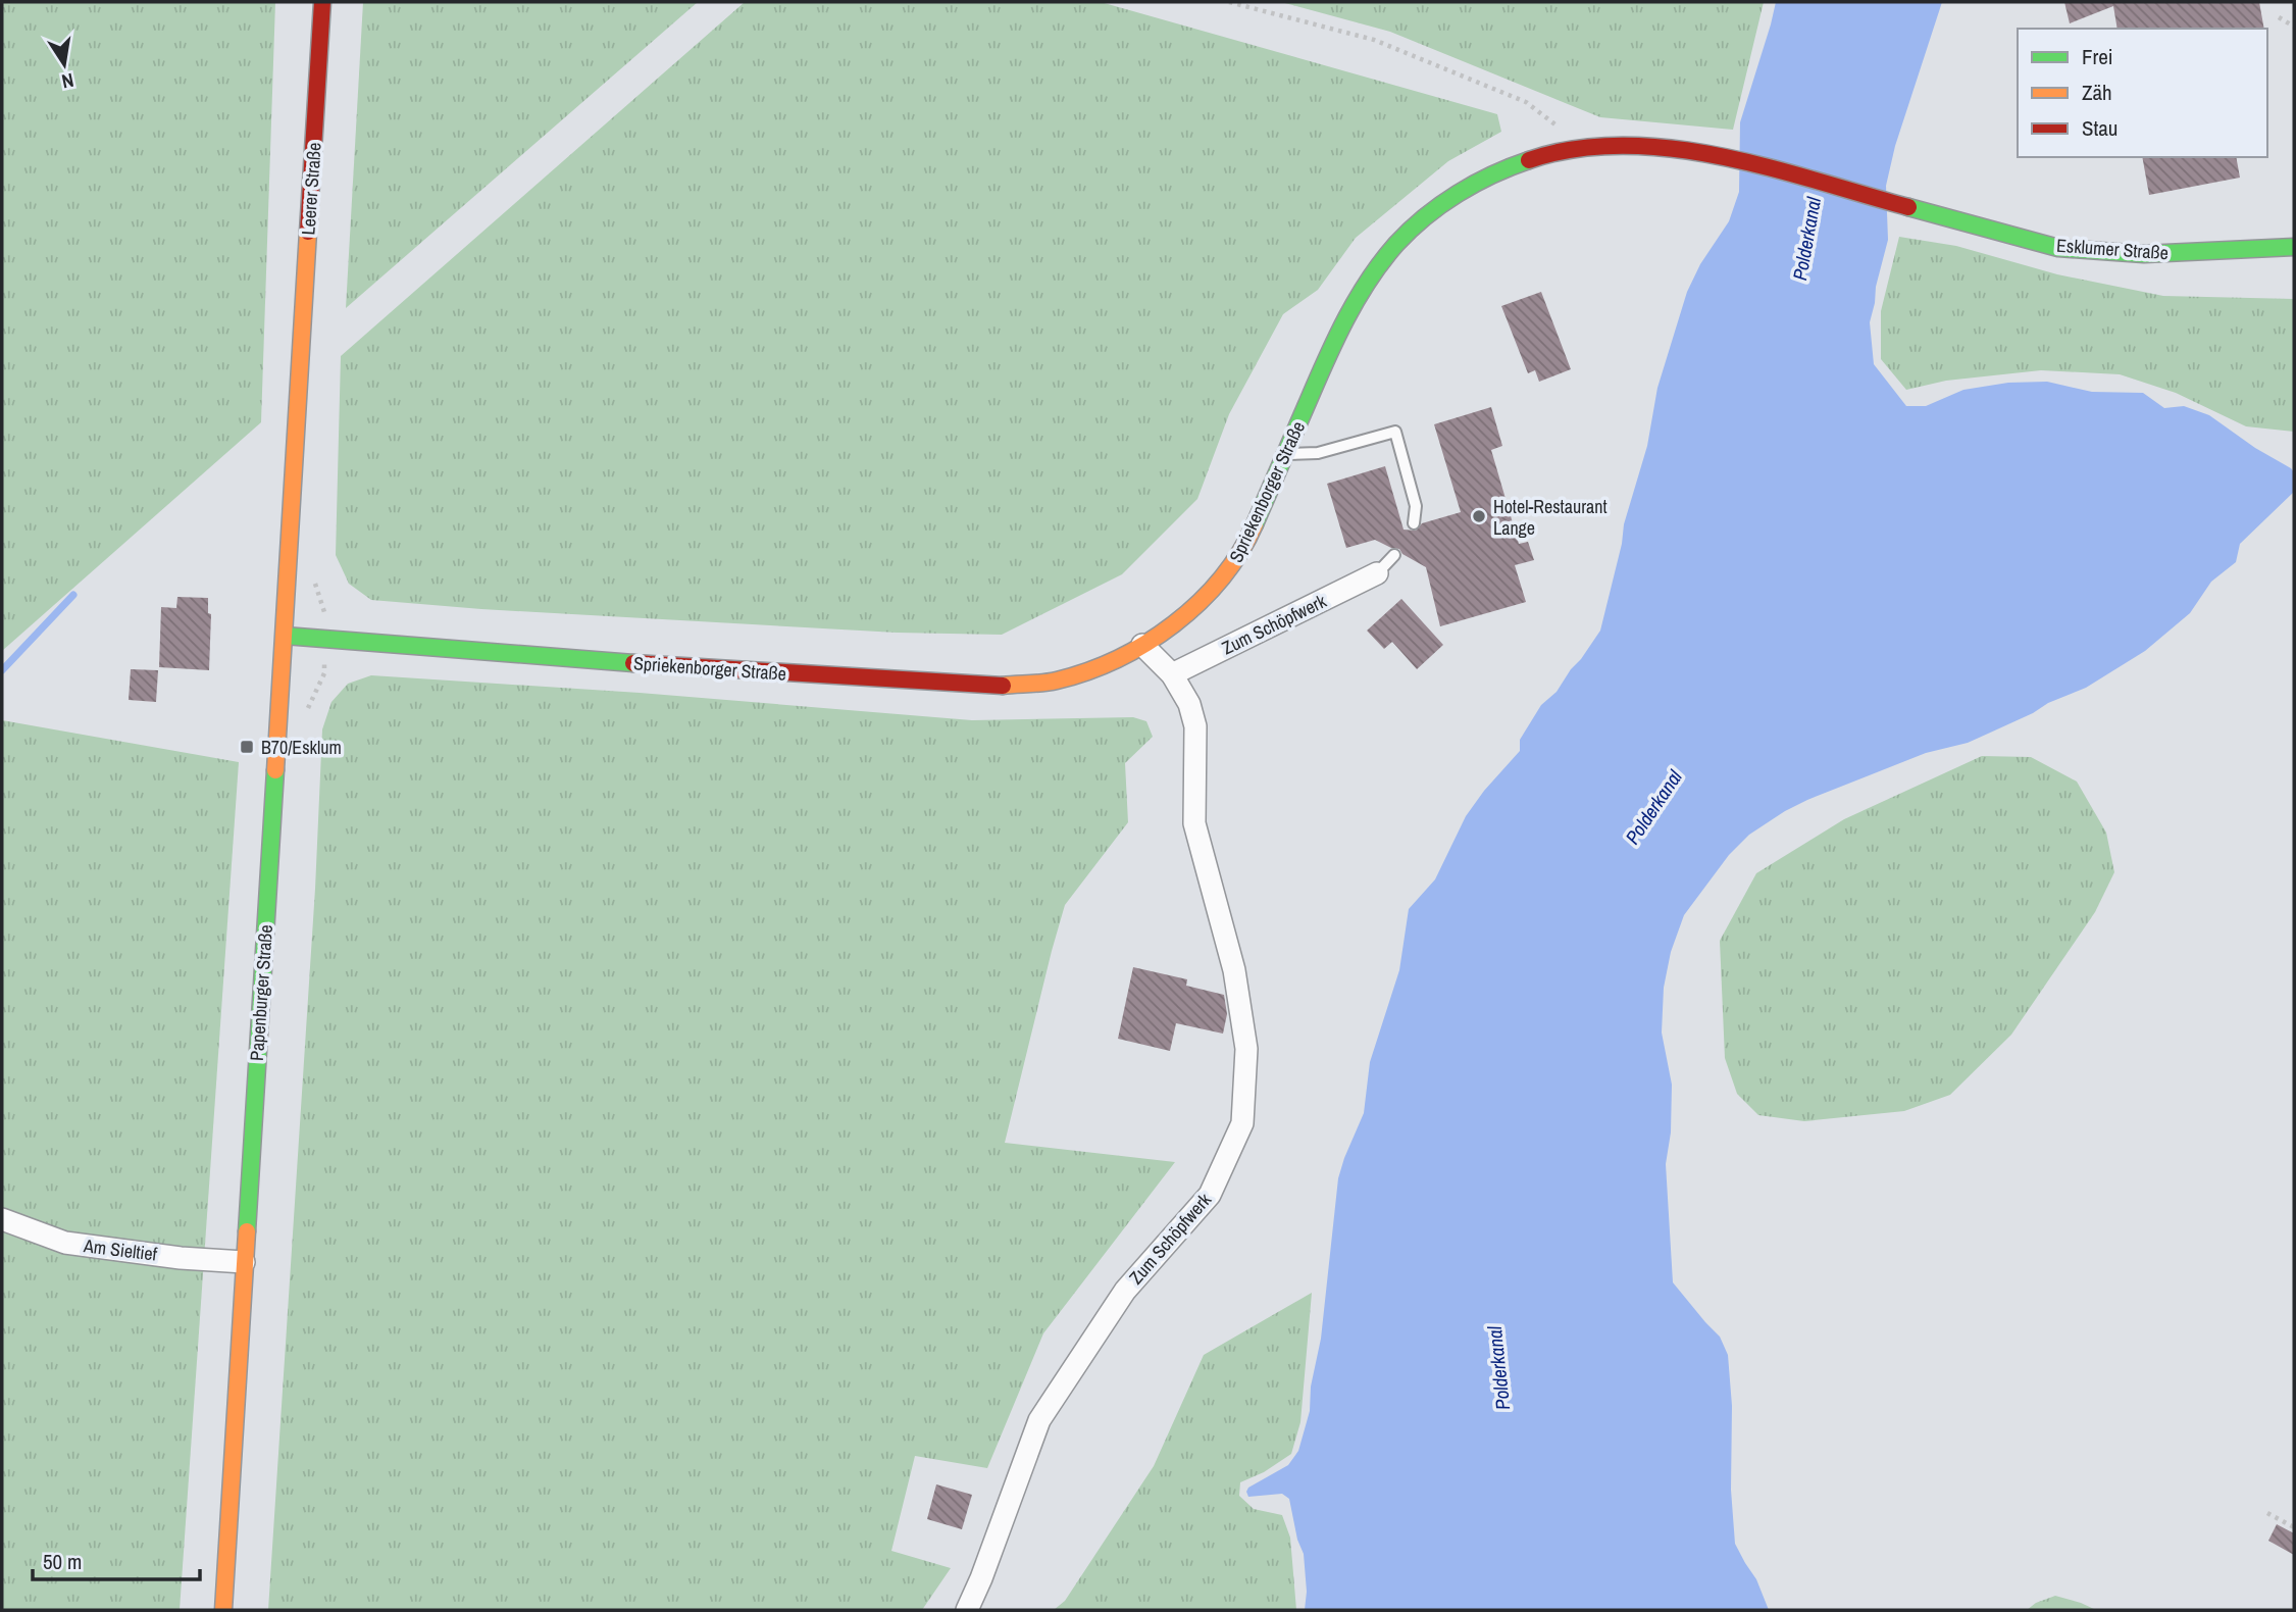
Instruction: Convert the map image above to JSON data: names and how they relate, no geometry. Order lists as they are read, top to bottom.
{
  "streets": {
    "street": [
      "Leerer Straße",
      "Esklumer Straße",
      "Spriekenborger Straße",
      "Zum Schöpfwerk",
      "Papenburger Straße",
      "Am Sieltief"
    ]
  },
  "crossings": [
    ["Leerer Straße", "Papenburger Straße"],
    ["Esklumer Straße", "Spriekenborger Straße"],
    ["Spriekenborger Straße", "Zum Schöpfwerk"],
    ["Spriekenborger Straße", "Papenburger Straße"],
    ["Papenburger Straße", "Am Sieltief"]
  ],
  "water": ["Polderkanal"],
  "places": {
    "other": ["Hotel-Restaurant Lange"],
    "transit": ["B70/Esklum"]
  },
  "legend": ["Frei", "Zäh", "Stau"],
  "scale_bar": "50 m",
  "north": "bottom"
}
